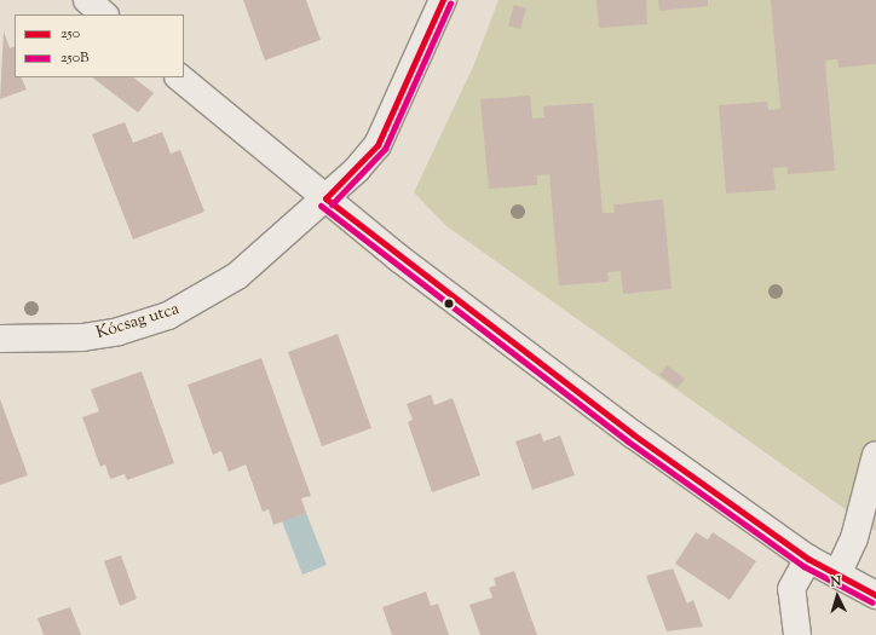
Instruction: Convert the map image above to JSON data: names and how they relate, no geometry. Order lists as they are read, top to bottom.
{
  "streets": {
    "street": ["Kócsag utca"]
  },
  "lines": ["transit line 250", "transit line 250B"],
  "legend": ["250", "250B"],
  "north": "top"
}
